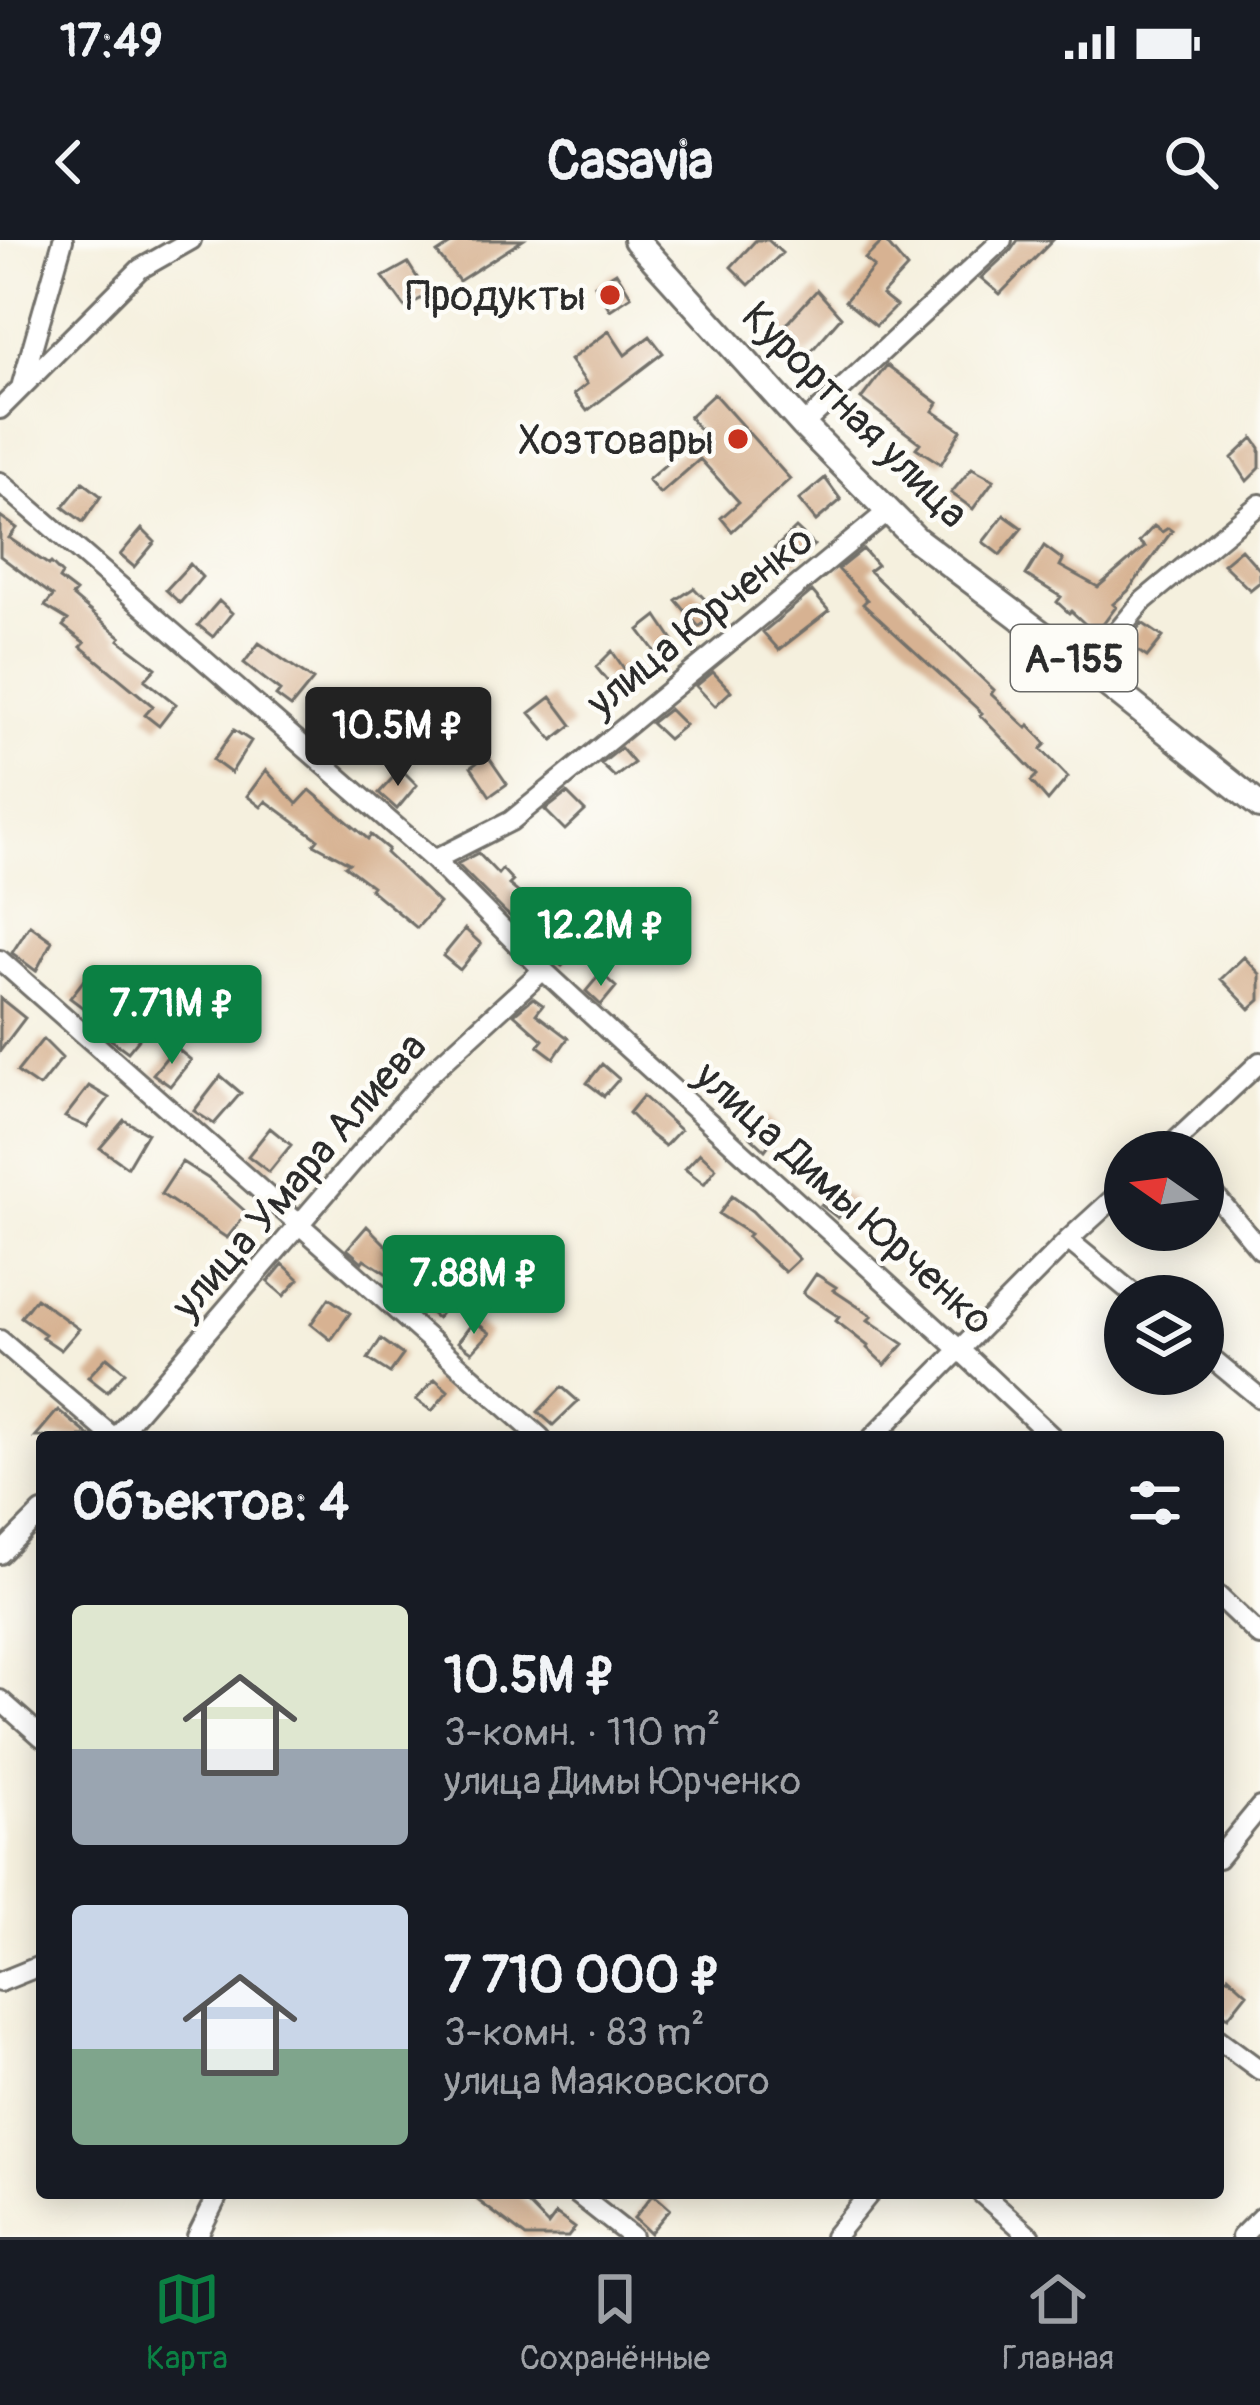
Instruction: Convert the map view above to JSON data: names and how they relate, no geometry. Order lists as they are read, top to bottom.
{
  "streets": {
    "main road": ["Курортная улица", "А-155"],
    "street": ["улица Юрченко", "улица Умара Алиева", "улица Димы Юрченко"]
  },
  "crossings": [
    ["Курортная улица", "улица Юрченко"],
    ["улица Юрченко", "улица Димы Юрченко"],
    ["улица Умара Алиева", "улица Димы Юрченко"]
  ],
  "places": ["Продукты", "Хозтовары"],
  "north": "left",
  "page": {
    "status": "17:49",
    "header": "Casavia",
    "price": [
      "10.5M ₽",
      "12.2M ₽",
      "7.71M ₽",
      "7.88M ₽"
    ],
    "heading": "Объектов: 4",
    "list": [
      {
        "name": "10.5M ₽",
        "note": "3-комн. · 110 m² · улица Димы Юрченко"
      },
      {
        "name": "7 710 000 ₽",
        "note": "3-комн. · 83 m² · улица Маяковского"
      }
    ],
    "tabs": ["Карта", "Сохранённые", "Главная"]
  }
}
